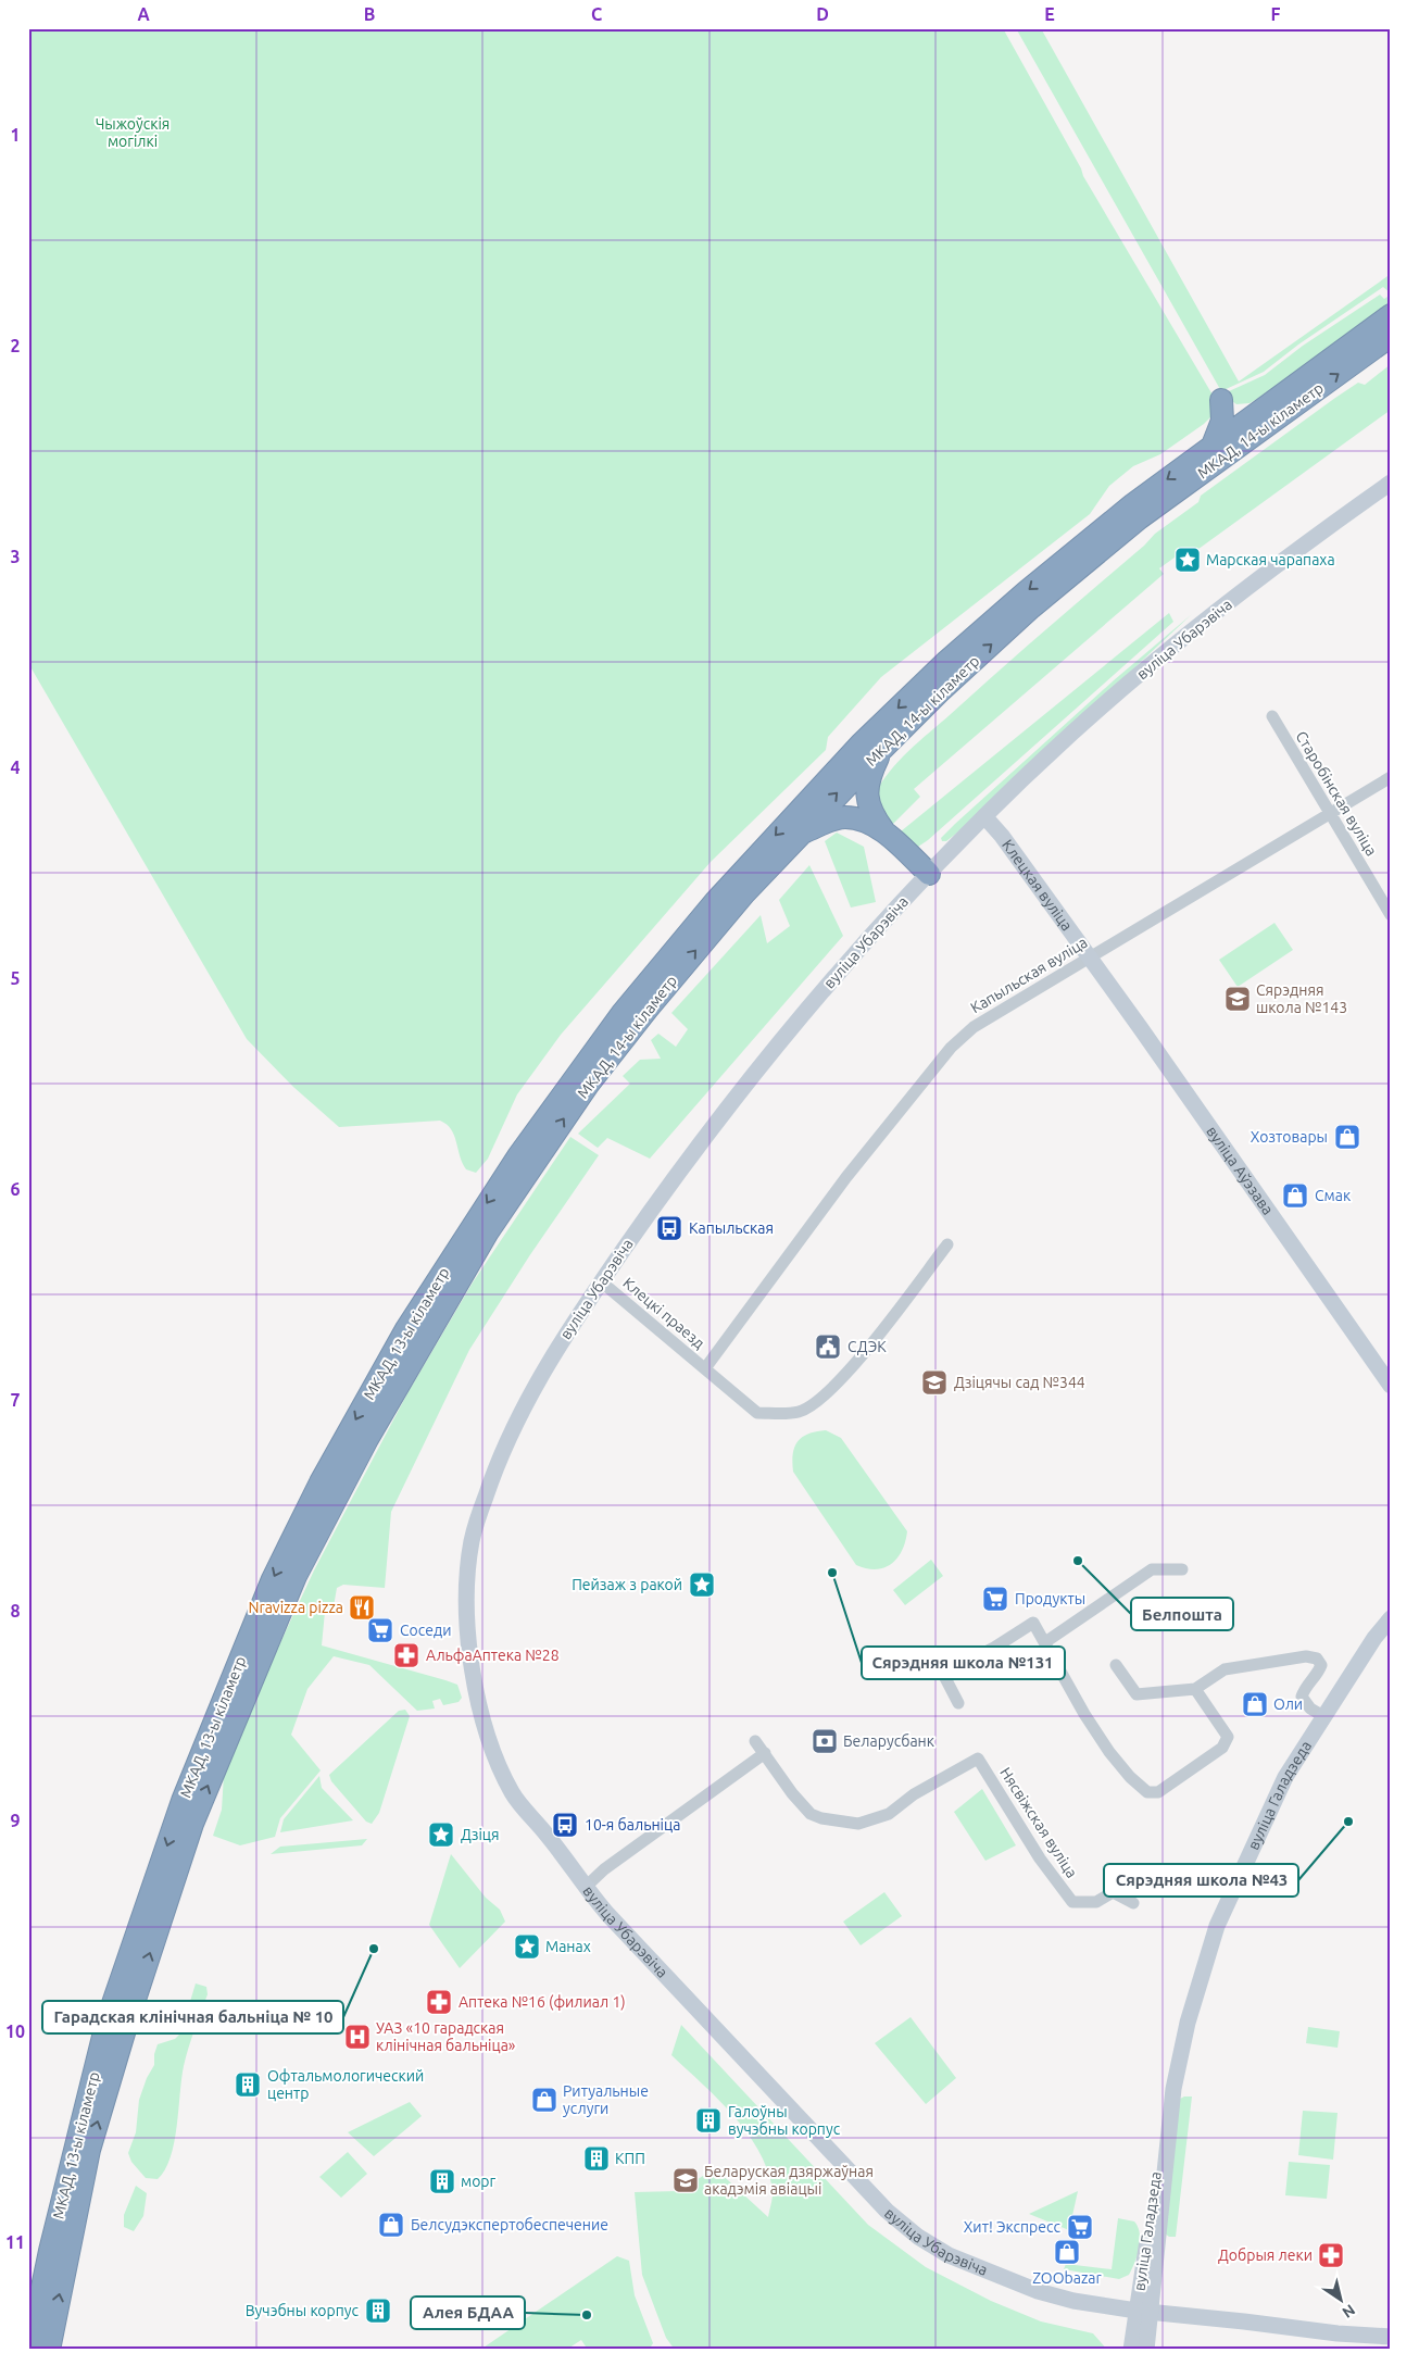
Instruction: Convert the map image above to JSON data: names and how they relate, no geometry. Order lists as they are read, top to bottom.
{
  "streets": {
    "highway": ["МКАД, 14-ы кіламетр", "МКАД, 13-ы кіламетр"],
    "main road": [
      "вуліца Убарэвіча",
      "Клецкая вуліца",
      "вуліца Аўэзава",
      "вуліца Галадзеда"
    ],
    "street": [
      "Старобінская вуліца",
      "Капыльская вуліца",
      "Клецкі праезд",
      "Нясвіжская вуліца"
    ]
  },
  "crossings": [
    ["МКАД, 14-ы кіламетр", "МКАД, 13-ы кіламетр"],
    ["вуліца Убарэвіча", "Клецкая вуліца"],
    ["вуліца Убарэвіча", "Клецкі праезд"],
    ["вуліца Убарэвіча", "вуліца Галадзеда"],
    ["Старобінская вуліца", "Капыльская вуліца"],
    ["Клецкая вуліца", "Капыльская вуліца"],
    ["Клецкая вуліца", "вуліца Аўэзава"],
    ["Капыльская вуліца", "вуліца Аўэзава"],
    ["Капыльская вуліца", "Клецкі праезд"]
  ],
  "parks": ["Чыжоўскія могілкі"],
  "places": {
    "place": [
      "Марская чарапаха",
      "Пейзаж з ракой",
      "Дзіця",
      "Манах"
    ],
    "school or university": ["Сярэдняя школа №143", "Дзіцячы сад №344", "Беларуская дзяржаўная акадэмія авіацыі"],
    "shop": [
      "Хозтовары",
      "Смак",
      "Оли",
      "Ритуальные услуги",
      "Белсудэкспертобеспечение",
      "ZOObazar"
    ],
    "bus stop": ["Капыльская", "10-я бальніца"],
    "public building": ["СДЭК"],
    "other": [
      "Белпошта",
      "Сярэдняя школа №131",
      "Сярэдняя школа №43",
      "Гарадская клінічная бальніца № 10",
      "Алея БДАА"
    ],
    "supermarket": ["Продукты", "Соседи", "Хит! Экспресс"],
    "restaurant": ["Nravizza pizza"],
    "pharmacy": ["АльфаАптека №28", "Аптека №16 (филиал 1)", "Добрыя леки"],
    "bank": ["Беларусбанк"],
    "hospital": ["УАЗ «10 гарадская клінічная бальніца»"],
    "building": [
      "Офтальмологический центр",
      "Галоўны вучэбны корпус",
      "КПП",
      "морг",
      "Вучэбны корпус"
    ]
  },
  "north": "bottom right",
  "grid": {
    "columns": [
      "A",
      "B",
      "C",
      "D",
      "E",
      "F"
    ],
    "rows": [
      "1",
      "2",
      "3",
      "4",
      "5",
      "6",
      "7",
      "8",
      "9",
      "10",
      "11"
    ]
  }
}
